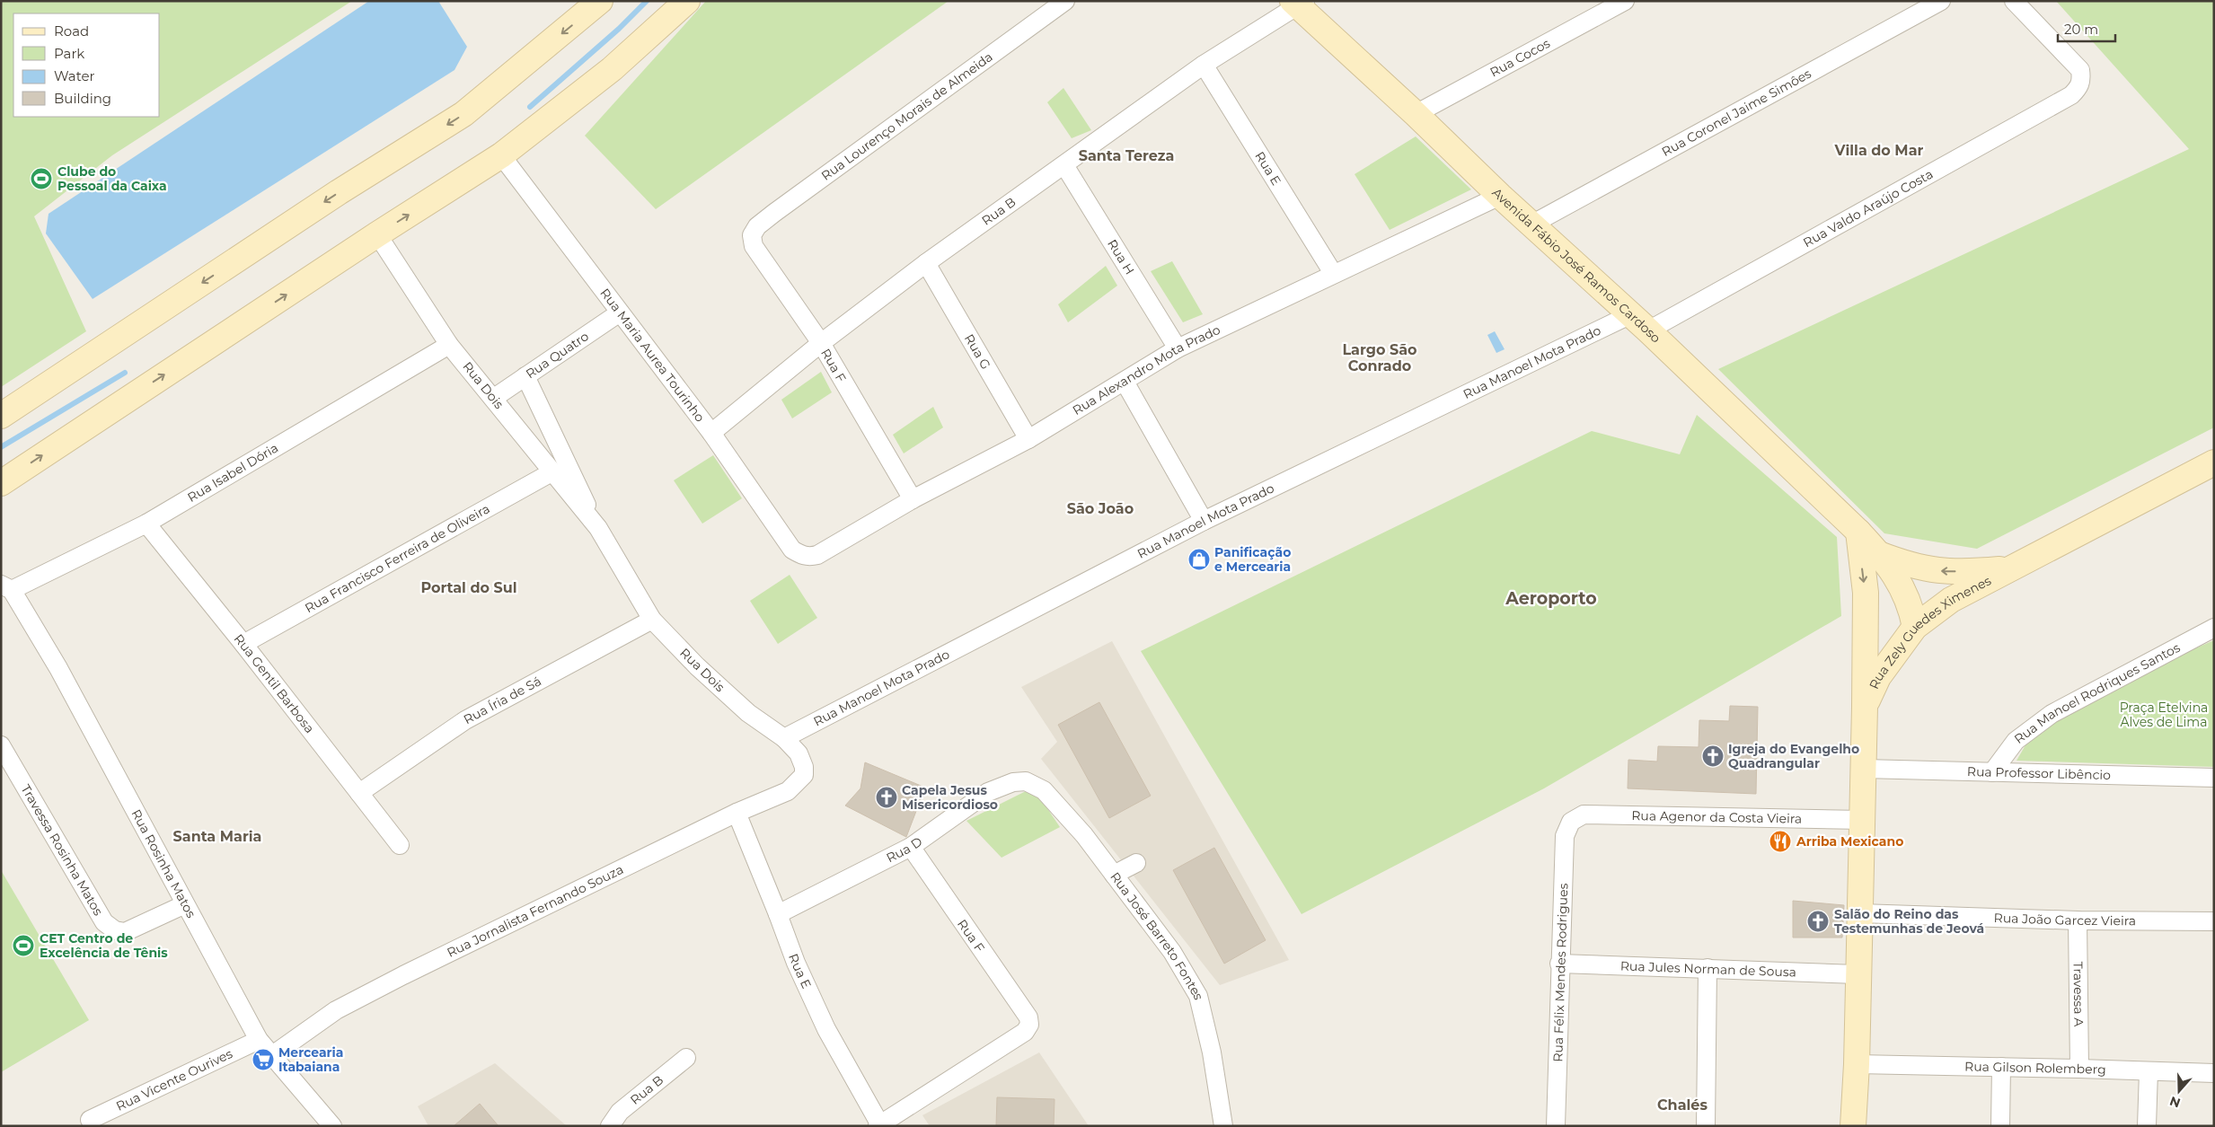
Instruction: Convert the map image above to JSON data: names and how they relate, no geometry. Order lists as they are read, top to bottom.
{
  "streets": {
    "street": [
      "Rua Cocos",
      "Rua Coronel Jaime Simôes",
      "Rua Lourenço Morais de Almeida",
      "Rua E",
      "Rua Valdo Araújo Costa",
      "Rua B",
      "Rua H",
      "Avenida Fábio José Ramos Cardoso",
      "Rua G",
      "Rua Quatro",
      "Rua Maria Aurea Tourinho",
      "Rua Manoel Mota Prado",
      "Rua F",
      "Rua Alexandro Mota Prado",
      "Rua Dois",
      "Rua Isabel Dória",
      "Rua Francisco Ferreira de Oliveira",
      "Rua Zely Guedes Ximenes",
      "Rua Gentil Barbosa",
      "Rua Manoel Rodriques Santos",
      "Rua Íria de Sá",
      "Rua Professor Libêncio",
      "Rua Agenor da Costa Vieira",
      "Rua D",
      "Travessa Rosinha Matos",
      "Rua Rosinha Matos",
      "Rua Jornalista Fernando Souza",
      "Rua João Garcez Vieira",
      "Rua José Barreto Fontes",
      "Rua Jules Norman de Sousa",
      "Rua Félix Mendes Rodrigues",
      "Travessa A",
      "Rua Gilson Rolemberg",
      "Rua Vicente Ourives"
    ]
  },
  "crossings": [
    ["Rua Cocos", "Avenida Fábio José Ramos Cardoso"],
    ["Rua Coronel Jaime Simôes", "Avenida Fábio José Ramos Cardoso"],
    ["Rua Lourenço Morais de Almeida", "Rua F"],
    ["Rua E", "Rua B"],
    ["Rua E", "Rua F"],
    ["Rua E", "Rua Alexandro Mota Prado"],
    ["Rua E", "Rua D"],
    ["Rua E", "Rua Jornalista Fernando Souza"],
    ["Rua Valdo Araújo Costa", "Avenida Fábio José Ramos Cardoso"],
    ["Rua B", "Rua H"],
    ["Rua B", "Avenida Fábio José Ramos Cardoso"],
    ["Rua B", "Rua G"],
    ["Rua B", "Rua Maria Aurea Tourinho"],
    ["Rua B", "Rua F"],
    ["Rua H", "Rua Alexandro Mota Prado"],
    ["Avenida Fábio José Ramos Cardoso", "Rua Manoel Mota Prado"],
    ["Avenida Fábio José Ramos Cardoso", "Rua Alexandro Mota Prado"],
    ["Avenida Fábio José Ramos Cardoso", "Rua Zely Guedes Ximenes"],
    ["Rua G", "Rua Alexandro Mota Prado"],
    ["Rua Quatro", "Rua Maria Aurea Tourinho"],
    ["Rua Quatro", "Rua Dois"],
    ["Rua Maria Aurea Tourinho", "Rua Alexandro Mota Prado"],
    ["Rua Manoel Mota Prado", "Rua Dois"],
    ["Rua F", "Rua Alexandro Mota Prado"],
    ["Rua F", "Rua D"],
    ["Rua Dois", "Rua Isabel Dória"],
    ["Rua Dois", "Rua Francisco Ferreira de Oliveira"],
    ["Rua Dois", "Rua Íria de Sá"],
    ["Rua Dois", "Rua Jornalista Fernando Souza"],
    ["Rua Isabel Dória", "Rua Gentil Barbosa"],
    ["Rua Isabel Dória", "Rua Rosinha Matos"],
    ["Rua Francisco Ferreira de Oliveira", "Rua Gentil Barbosa"],
    ["Rua Gentil Barbosa", "Rua Íria de Sá"],
    ["Rua Manoel Rodriques Santos", "Rua Professor Libêncio"],
    ["Rua Agenor da Costa Vieira", "Rua Félix Mendes Rodrigues"],
    ["Rua D", "Rua José Barreto Fontes"],
    ["Travessa Rosinha Matos", "Rua Rosinha Matos"],
    ["Rua Rosinha Matos", "Rua Jornalista Fernando Souza"],
    ["Rua Rosinha Matos", "Rua Vicente Ourives"],
    ["Rua João Garcez Vieira", "Travessa A"],
    ["Rua Jules Norman de Sousa", "Rua Félix Mendes Rodrigues"],
    ["Travessa A", "Rua Gilson Rolemberg"]
  ],
  "districts": [
    "Villa do Mar",
    "Santa Tereza",
    "Largo São Conrado",
    "São João",
    "Portal do Sul",
    "Aeroporto",
    "Santa Maria",
    "Chalés"
  ],
  "parks": ["Praça Etelvina Alves de Lima"],
  "places": {
    "sports": ["Clube do Pessoal da Caixa", "CET Centro de Excelência de Tênis"],
    "shop": ["Panificação e Mercearia"],
    "church": ["Igreja do Evangelho Quadrangular", "Capela Jesus Misericordioso", "Salão do Reino das Testemunhas de Jeová"],
    "restaurant": ["Arriba Mexicano"],
    "supermarket": ["Mercearia Itabaiana"]
  },
  "legend": [
    "Road",
    "Park",
    "Water",
    "Building"
  ],
  "scale_bar": "20 m",
  "north": "bottom"
}
